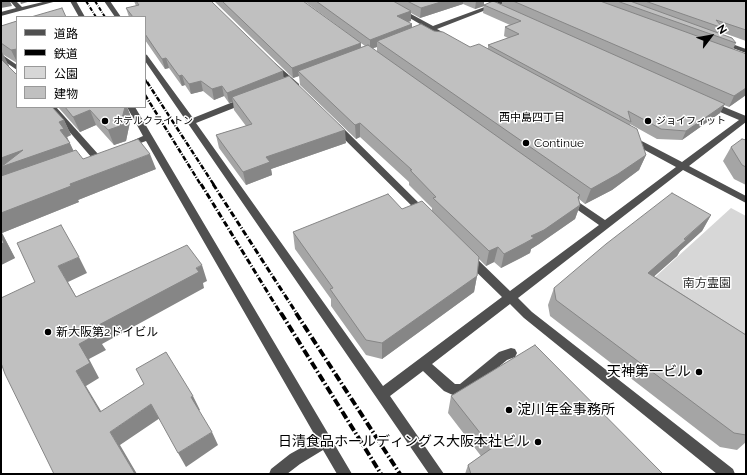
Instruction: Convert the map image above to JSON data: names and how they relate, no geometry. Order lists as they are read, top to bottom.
{
  "districts": ["西中島四丁目"],
  "parks": ["南方霊園"],
  "places": [
    "ホテルクライトン",
    "ジョイフィット",
    "Continue",
    "新大阪第2ドイビル",
    "天神第一ビル",
    "淀川年金事務所",
    "日清食品ホールディングス大阪本社ビル"
  ],
  "legend": [
    "道路",
    "鉄道",
    "公園",
    "建物"
  ],
  "north": "top right"
}
